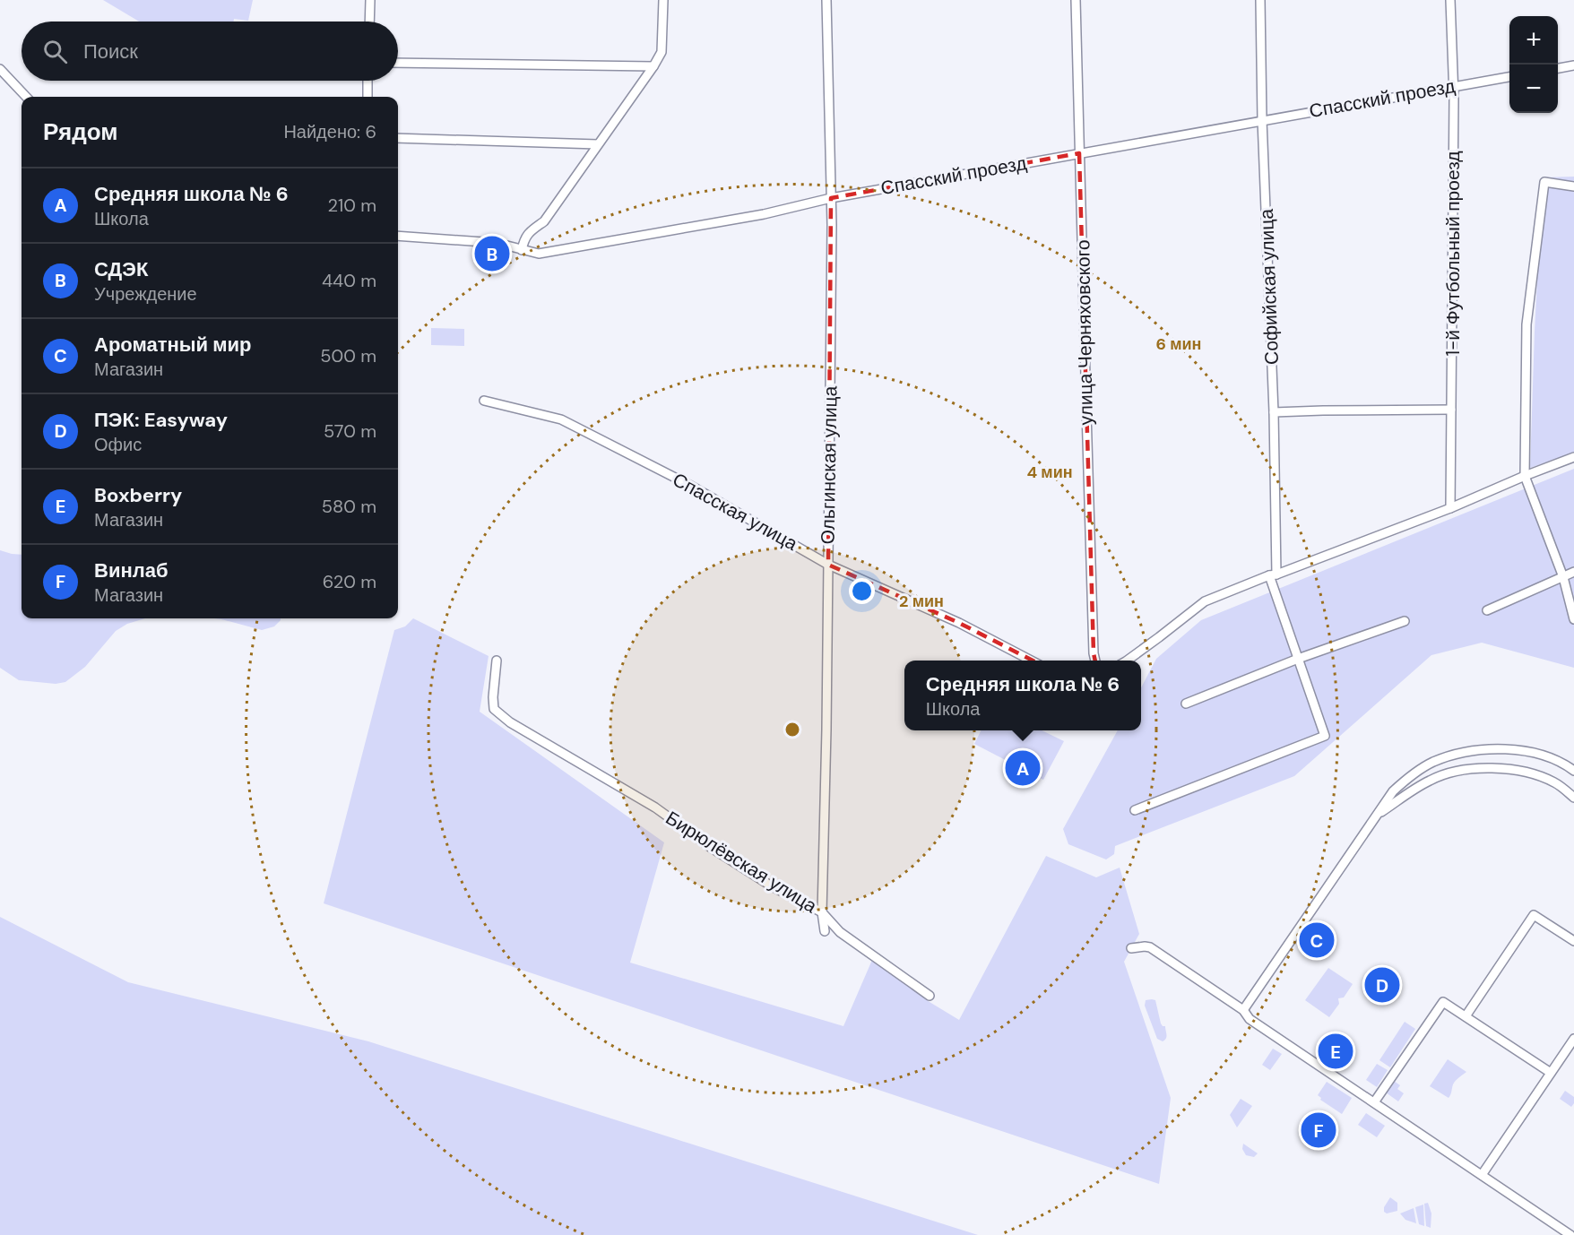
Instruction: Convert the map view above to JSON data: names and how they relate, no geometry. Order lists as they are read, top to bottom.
{
  "streets": {
    "street": [
      "Спасский проезд",
      "1-й Футбольный проезд",
      "Софийская улица",
      "улица Черняховского",
      "Ольгинская улица",
      "Спасская улица",
      "Бирюлёвская улица"
    ]
  },
  "crossings": [
    ["Спасский проезд", "1-й Футбольный проезд"],
    ["Спасский проезд", "Софийская улица"],
    ["Спасский проезд", "улица Черняховского"],
    ["Спасский проезд", "Ольгинская улица"],
    ["Ольгинская улица", "Спасская улица"],
    ["Ольгинская улица", "Бирюлёвская улица"]
  ],
  "page": {
    "map_buttons": ["+", "−"],
    "search": "Поиск",
    "heading": ["Рядом", "Найдено: 6"],
    "list": [
      {
        "mark": "A",
        "name": "Средняя школа № 6",
        "note": "Школа",
        "value": "210 m"
      },
      {
        "mark": "B",
        "name": "СДЭК",
        "note": "Учреждение",
        "value": "440 m"
      },
      {
        "mark": "C",
        "name": "Ароматный мир",
        "note": "Магазин",
        "value": "500 m"
      },
      {
        "mark": "D",
        "name": "ПЭК: Easyway",
        "note": "Офис",
        "value": "570 m"
      },
      {
        "mark": "E",
        "name": "Boxberry",
        "note": "Магазин",
        "value": "580 m"
      },
      {
        "mark": "F",
        "name": "Винлаб",
        "note": "Магазин",
        "value": "620 m"
      }
    ],
    "pins": [
      "B",
      "A",
      "C",
      "D",
      "E",
      "F"
    ],
    "popup": ["Средняя школа № 6", "Школа"]
  },
  "rings": ["6 мин", "4 мин", "2 мин"]
}
